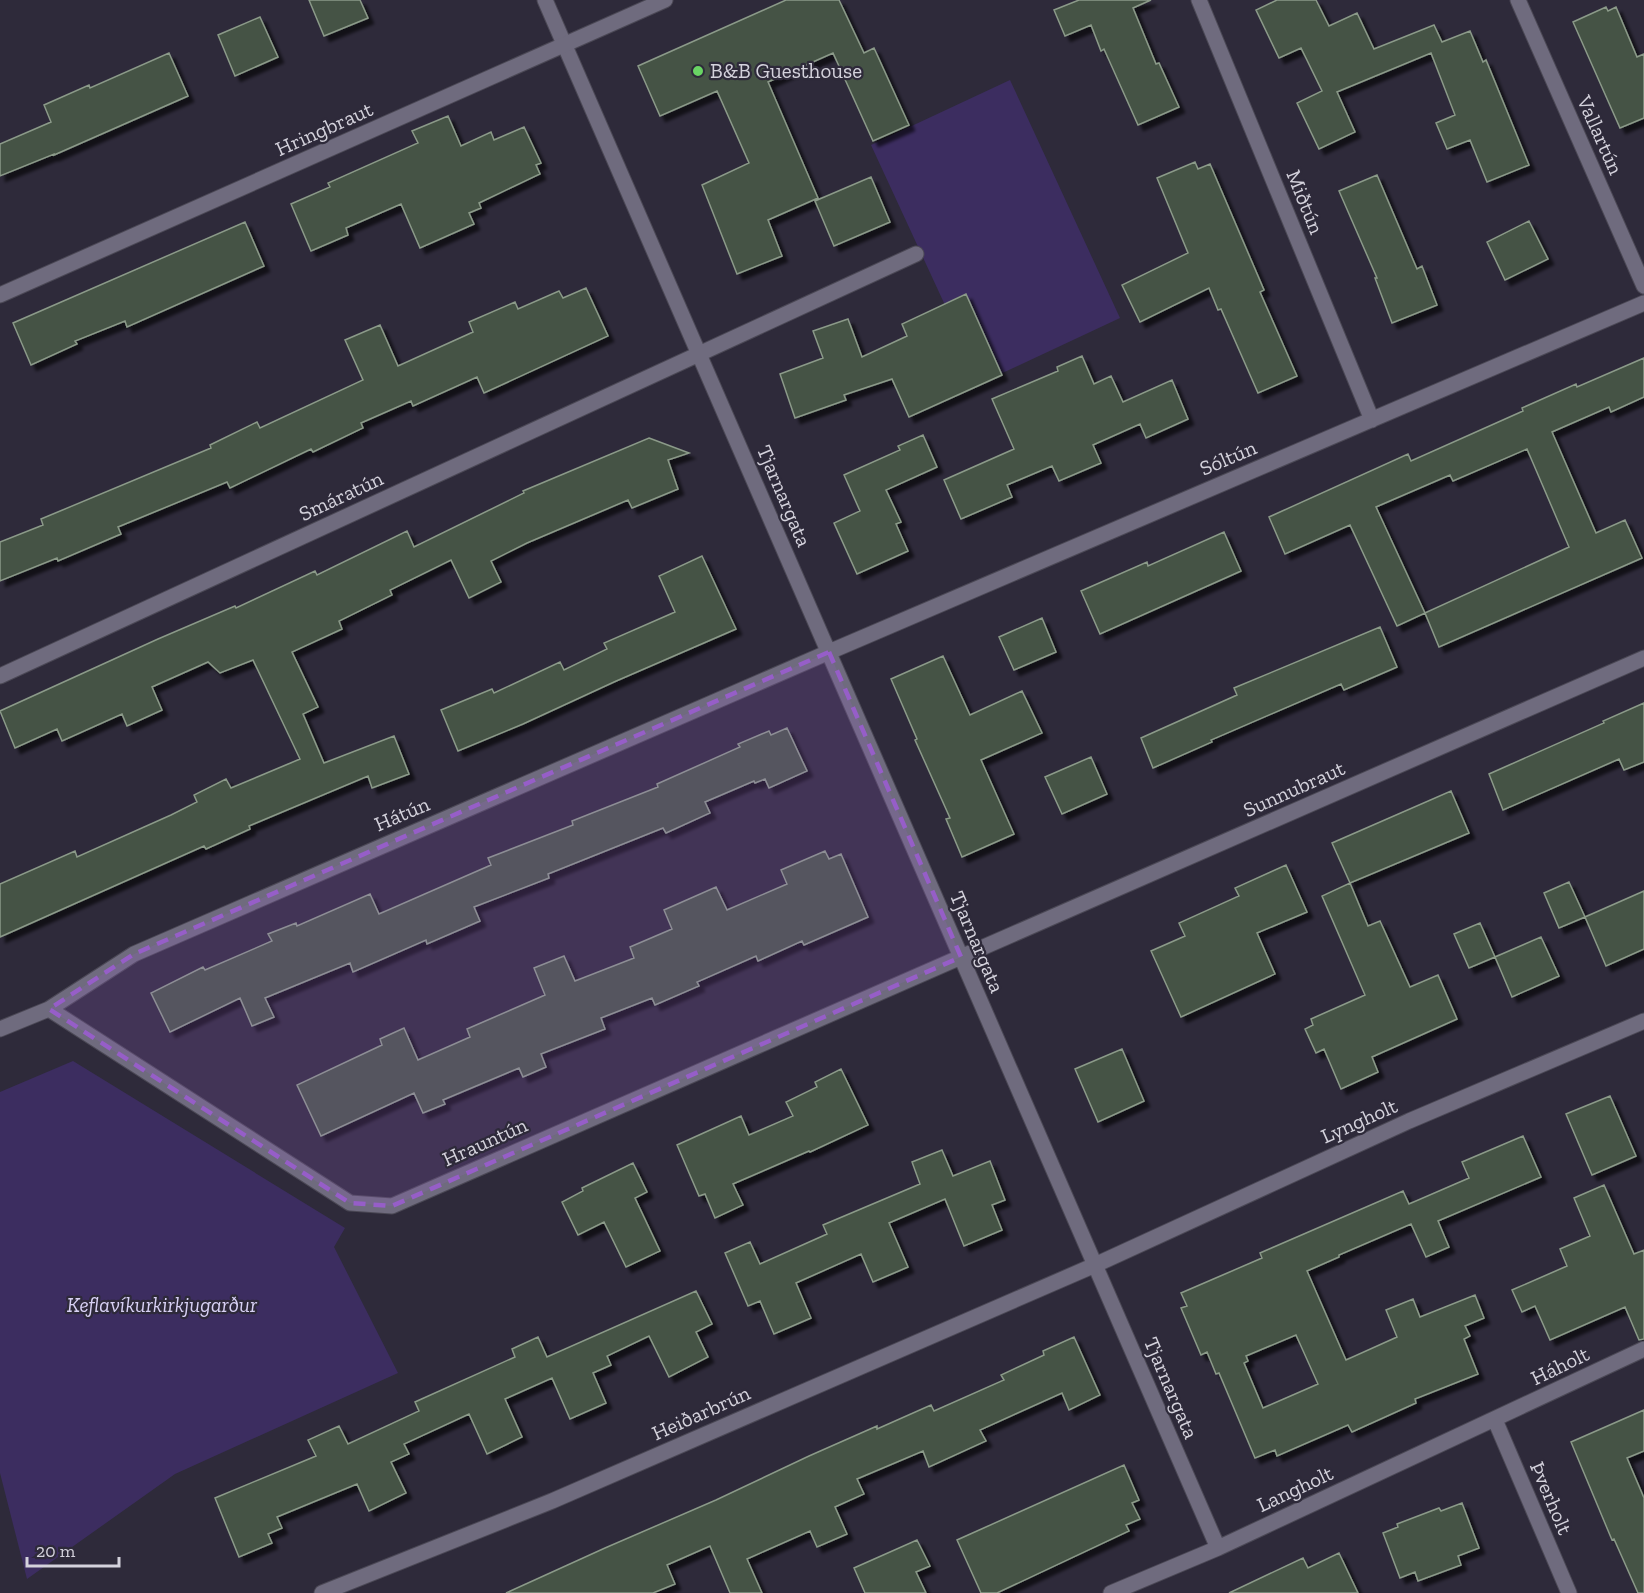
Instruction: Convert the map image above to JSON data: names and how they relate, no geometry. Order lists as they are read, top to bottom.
{
  "streets": {
    "street": [
      "Hringbraut",
      "Vallartún",
      "Miðtún",
      "Sóltún",
      "Smáratún",
      "Tjarnargata",
      "Sunnubraut",
      "Hátún",
      "Lyngholt",
      "Hrauntún",
      "Háholt",
      "Heiðarbrún",
      "Langholt",
      "Þverholt"
    ]
  },
  "crossings": [
    ["Hringbraut", "Tjarnargata"],
    ["Miðtún", "Sóltún"],
    ["Sóltún", "Tjarnargata"],
    ["Sóltún", "Hátún"],
    ["Smáratún", "Tjarnargata"],
    ["Tjarnargata", "Sunnubraut"],
    ["Tjarnargata", "Hátún"],
    ["Tjarnargata", "Lyngholt"],
    ["Tjarnargata", "Hrauntún"],
    ["Tjarnargata", "Heiðarbrún"],
    ["Tjarnargata", "Langholt"],
    ["Sunnubraut", "Hrauntún"],
    ["Hátún", "Hrauntún"],
    ["Lyngholt", "Heiðarbrún"],
    ["Háholt", "Langholt"],
    ["Háholt", "Þverholt"],
    ["Langholt", "Þverholt"]
  ],
  "parks": ["Keflavíkurkirkjugarður"],
  "places": ["B&B Guesthouse"],
  "scale_bar": "20 m"
}
